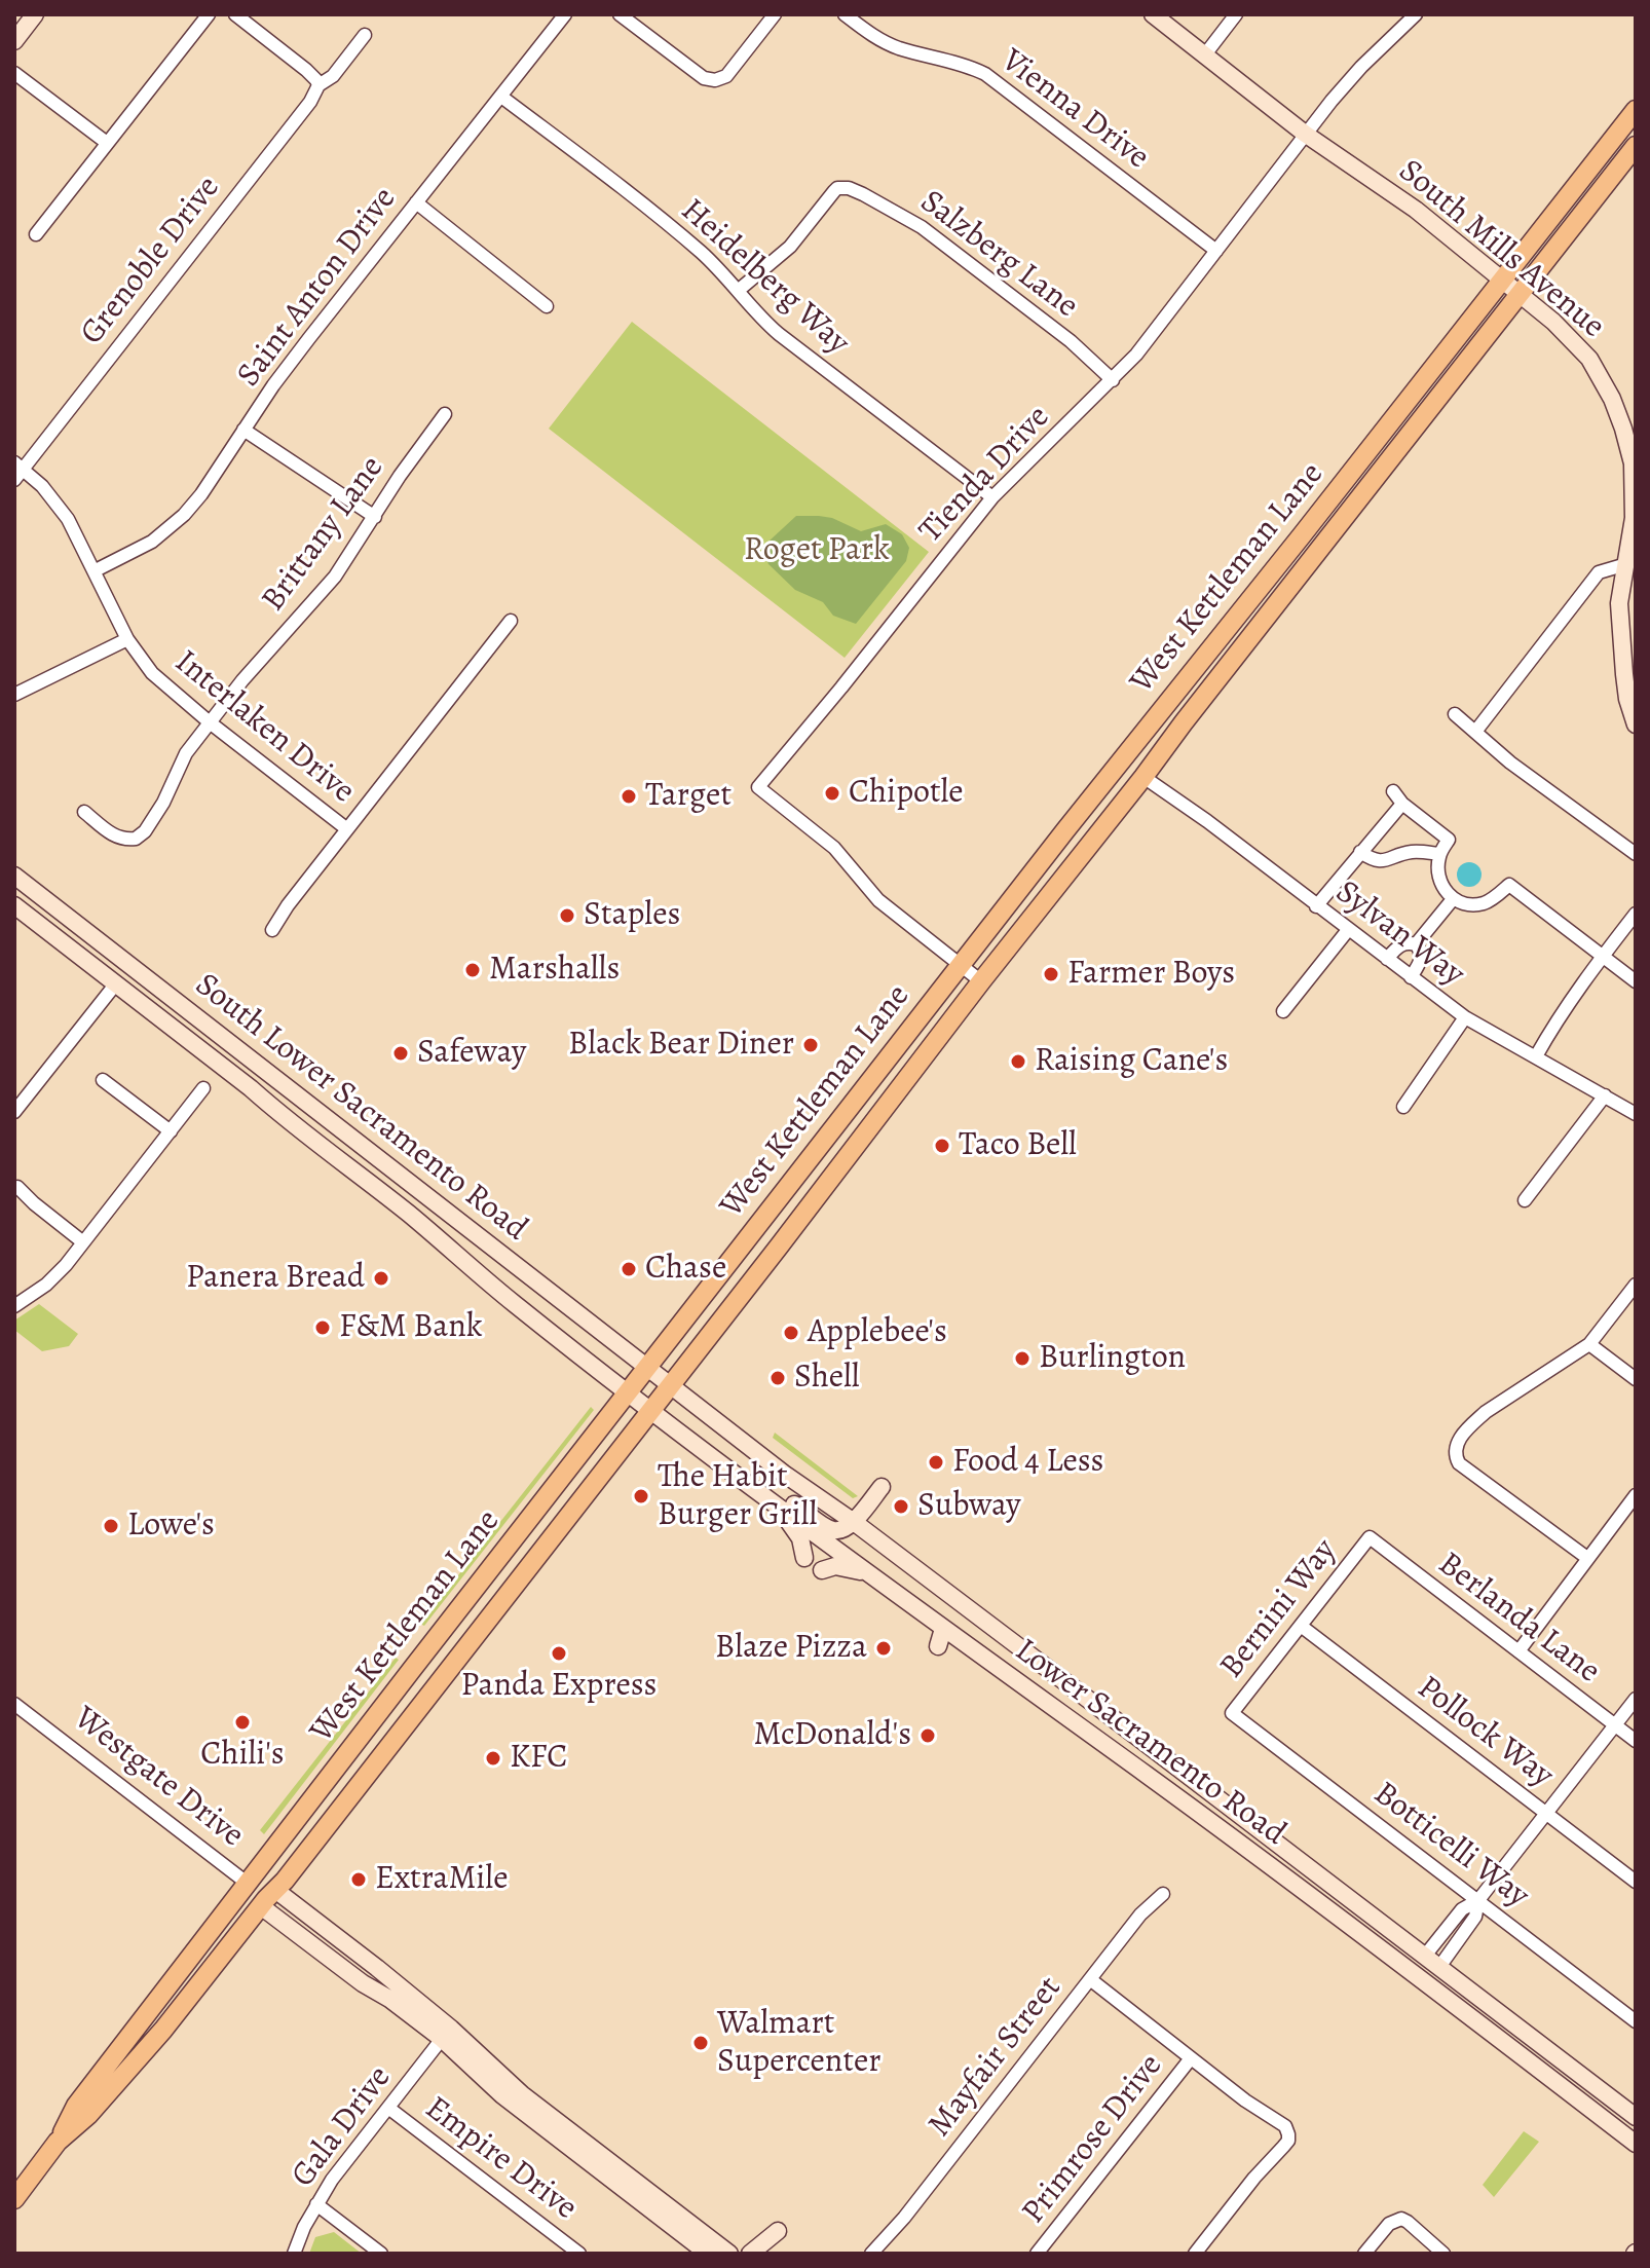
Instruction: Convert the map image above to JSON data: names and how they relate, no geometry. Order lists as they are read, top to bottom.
{
  "streets": {
    "main road": [
      "South Mills Avenue",
      "West Kettleman Lane",
      "South Lower Sacramento Road",
      "Lower Sacramento Road",
      "Westgate Drive"
    ],
    "street": [
      "Vienna Drive",
      "Salzberg Lane",
      "Grenoble Drive",
      "Heidelberg Way",
      "Saint Anton Drive",
      "Tienda Drive",
      "Brittany Lane",
      "Interlaken Drive",
      "Sylvan Way",
      "Bernini Way",
      "Berlanda Lane",
      "Pollock Way",
      "Botticelli Way",
      "Mayfair Street",
      "Gala Drive",
      "Primrose Drive",
      "Empire Drive"
    ]
  },
  "crossings": [
    ["Vienna Drive", "Tienda Drive"],
    ["South Mills Avenue", "Tienda Drive"],
    ["South Mills Avenue", "West Kettleman Lane"],
    ["Salzberg Lane", "Heidelberg Way"],
    ["Salzberg Lane", "Tienda Drive"],
    ["Grenoble Drive", "Interlaken Drive"],
    ["Heidelberg Way", "Saint Anton Drive"],
    ["Heidelberg Way", "Tienda Drive"],
    ["Saint Anton Drive", "Interlaken Drive"],
    ["Tienda Drive", "West Kettleman Lane"],
    ["Brittany Lane", "Interlaken Drive"],
    ["West Kettleman Lane", "Sylvan Way"],
    ["West Kettleman Lane", "South Lower Sacramento Road"],
    ["West Kettleman Lane", "Lower Sacramento Road"],
    ["West Kettleman Lane", "Westgate Drive"],
    ["South Lower Sacramento Road", "Lower Sacramento Road"],
    ["Bernini Way", "Berlanda Lane"],
    ["Bernini Way", "Pollock Way"],
    ["Bernini Way", "Botticelli Way"],
    ["Westgate Drive", "Gala Drive"],
    ["Gala Drive", "Empire Drive"]
  ],
  "parks": ["Roget Park"],
  "places": [
    "Chipotle",
    "Target",
    "Staples",
    "Marshalls",
    "Farmer Boys",
    "Black Bear Diner",
    "Safeway",
    "Raising Cane's",
    "Taco Bell",
    "Chase",
    "Panera Bread",
    "F&M Bank",
    "Applebee's",
    "Burlington",
    "Shell",
    "Food 4 Less",
    "The Habit Burger Grill",
    "Subway",
    "Lowe's",
    "Blaze Pizza",
    "Panda Express",
    "Chili's",
    "McDonald's",
    "KFC",
    "ExtraMile",
    "Walmart Supercenter"
  ]
}
